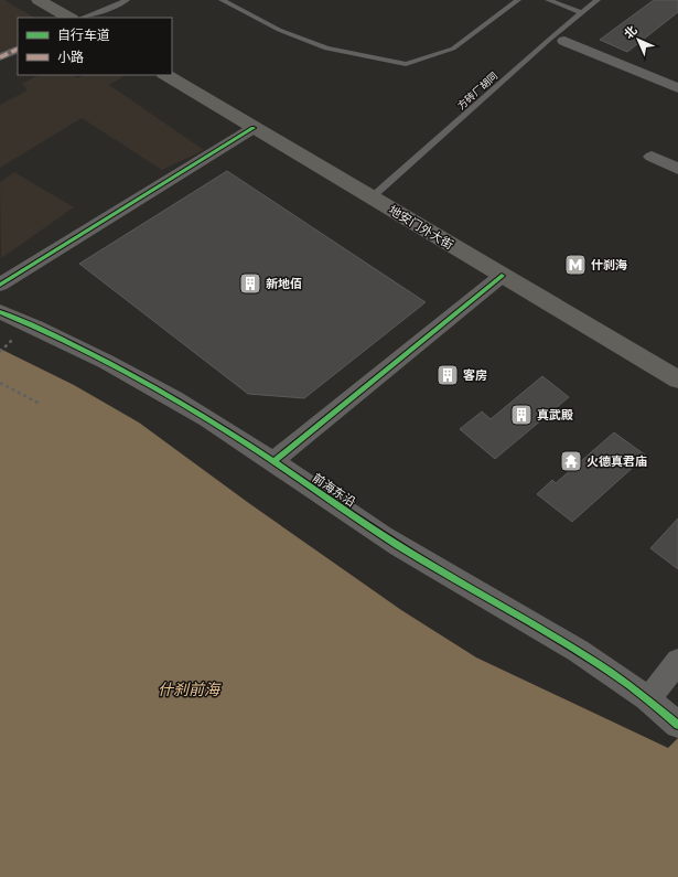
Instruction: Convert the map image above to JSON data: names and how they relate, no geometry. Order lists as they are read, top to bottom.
{
  "streets": {
    "main road": ["地安门外大街"],
    "street": ["前海东沿"],
    "lane": ["方砖厂胡同"]
  },
  "crossings": [
    ["方砖厂胡同", "地安门外大街"]
  ],
  "water": ["什刹前海"],
  "places": {
    "metro station": ["什刹海"],
    "building": ["新地佰", "客房", "真武殿"],
    "temple": ["火德真君庙"]
  },
  "legend": ["自行车道", "小路"],
  "north": "top left"
}
